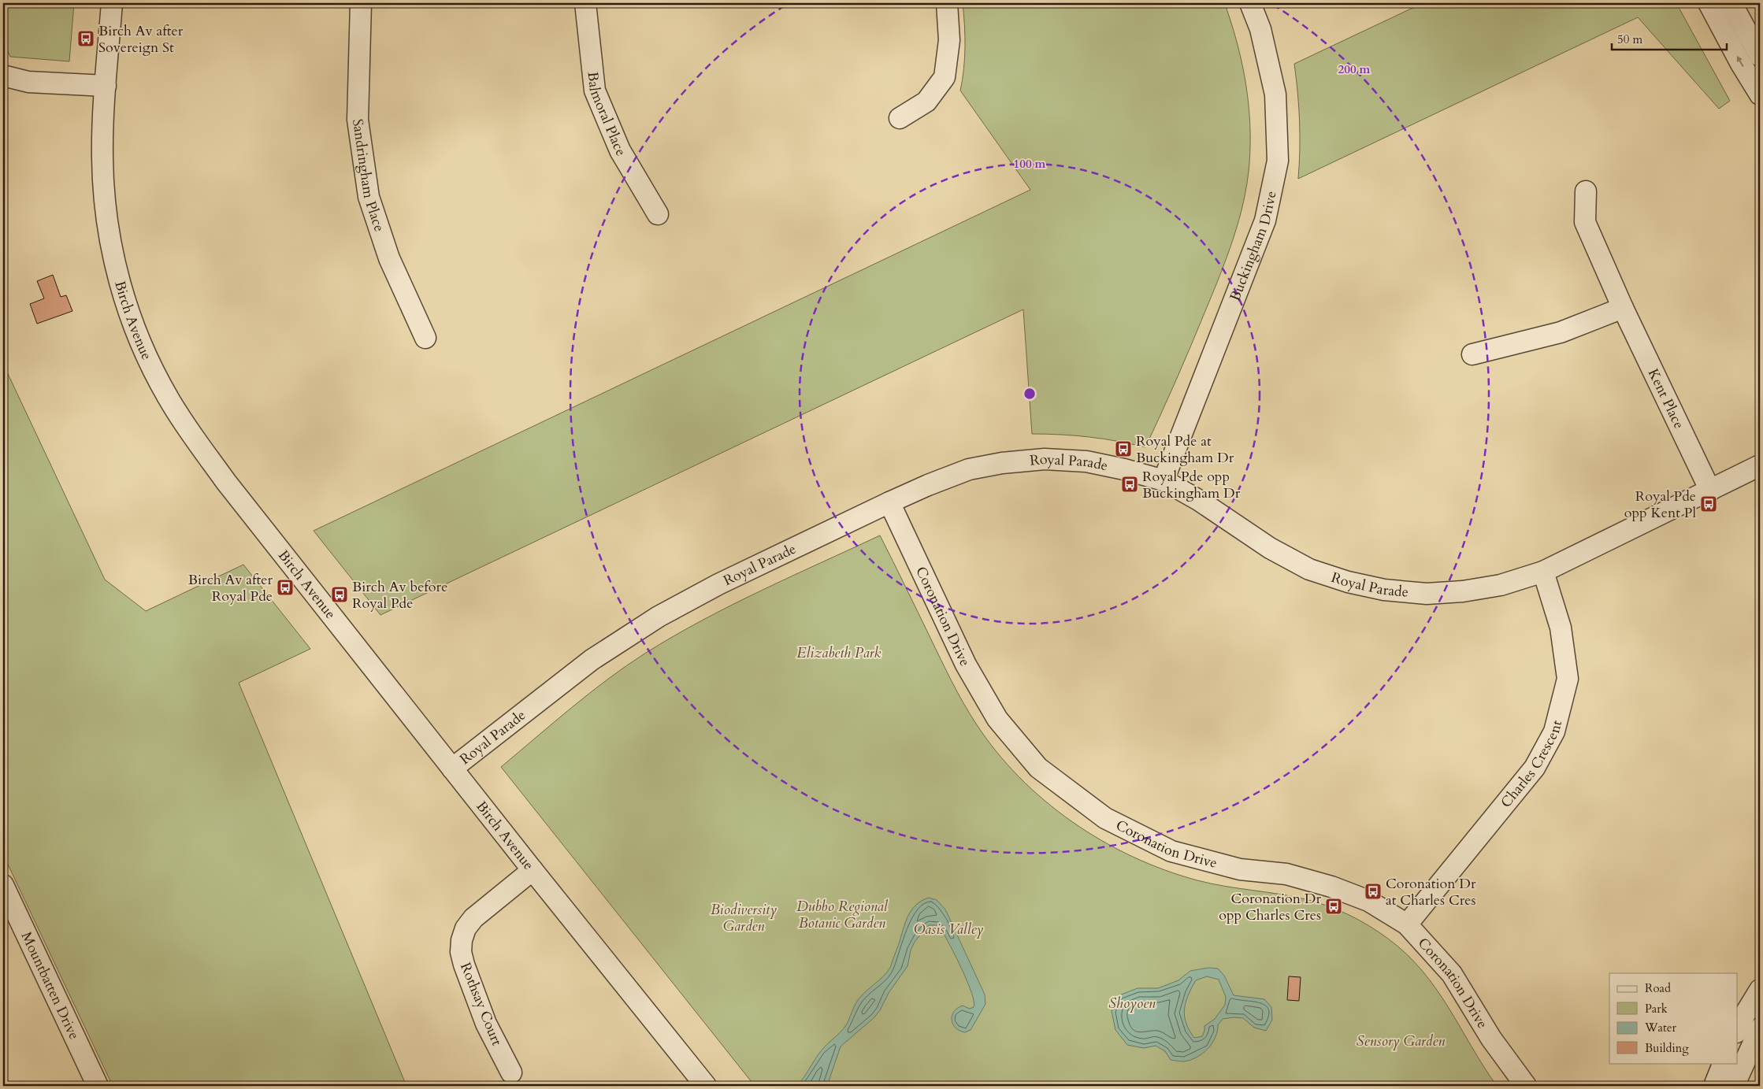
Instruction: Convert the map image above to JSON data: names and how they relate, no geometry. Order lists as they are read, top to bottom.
{
  "streets": {
    "street": [
      "Balmoral Place",
      "Sandringham Place",
      "Buckingham Drive",
      "Birch Avenue",
      "Kent Place",
      "Royal Parade",
      "Coronation Drive",
      "Charles Crescent",
      "Mountbatten Drive",
      "Rothsay Court"
    ]
  },
  "crossings": [
    ["Buckingham Drive", "Royal Parade"],
    ["Birch Avenue", "Royal Parade"],
    ["Birch Avenue", "Rothsay Court"],
    ["Kent Place", "Royal Parade"],
    ["Royal Parade", "Coronation Drive"],
    ["Royal Parade", "Charles Crescent"],
    ["Coronation Drive", "Charles Crescent"]
  ],
  "parks": [
    "Elizabeth Park",
    "Dubbo Regional Botanic Garden",
    "Biodiversity Garden",
    "Oasis Valley",
    "Shoyoen",
    "Sensory Garden"
  ],
  "places": {
    "bus stop": [
      "Birch Av after Sovereign St",
      "Royal Pde at Buckingham Dr",
      "Royal Pde opp Buckingham Dr",
      "Royal Pde opp Kent Pl",
      "Birch Av after Royal Pde",
      "Birch Av before Royal Pde",
      "Coronation Dr at Charles Cres",
      "Coronation Dr opp Charles Cres"
    ]
  },
  "legend": [
    "Road",
    "Park",
    "Water",
    "Building"
  ],
  "scale_bar": "50 m",
  "rings": ["200 m", "100 m"]
}
